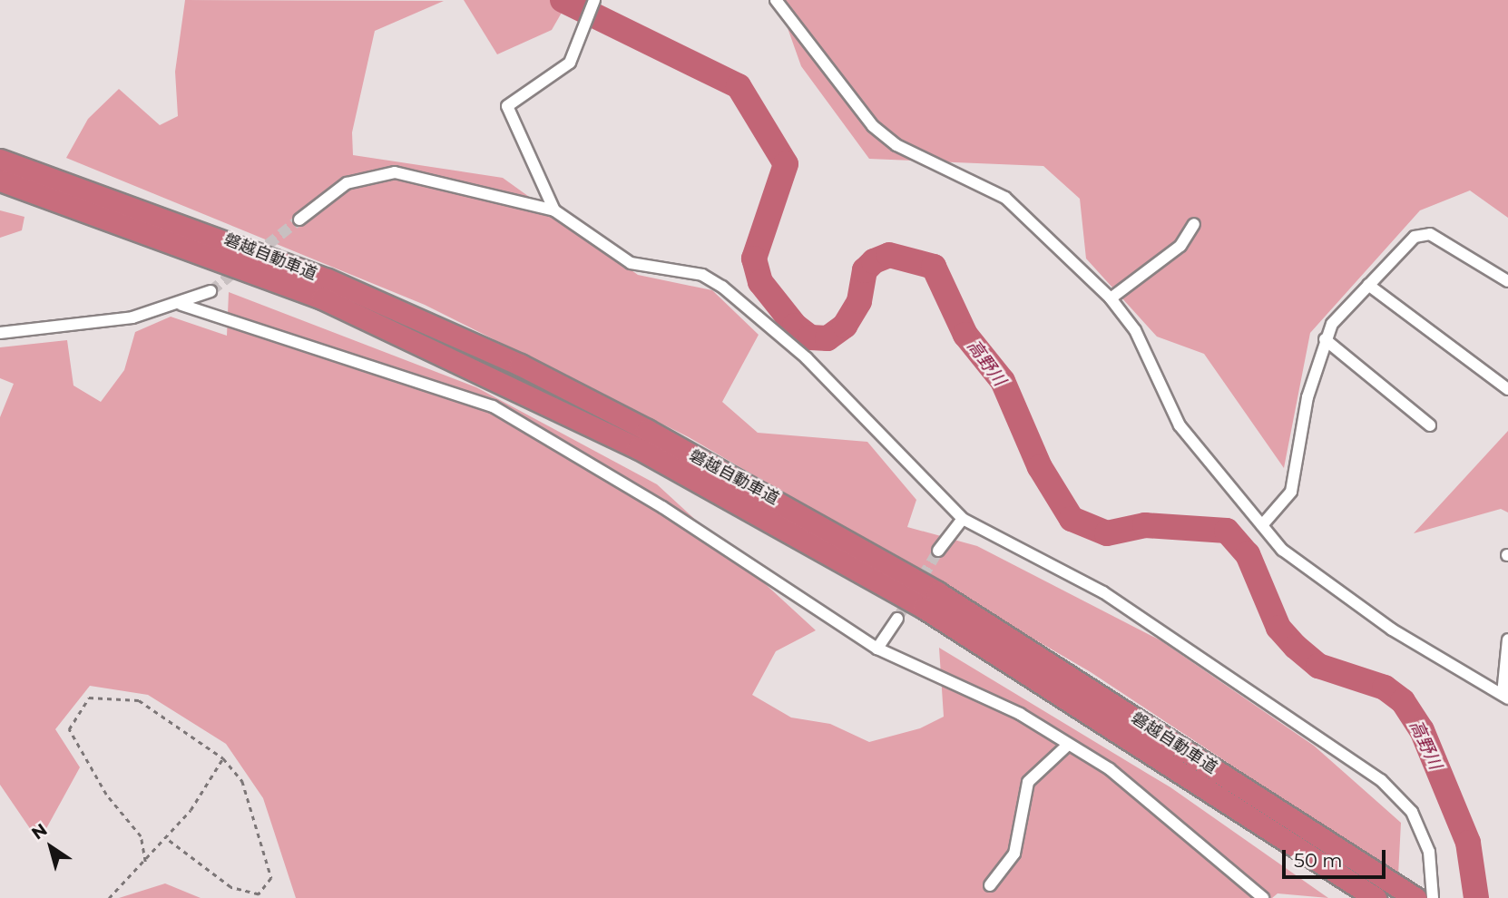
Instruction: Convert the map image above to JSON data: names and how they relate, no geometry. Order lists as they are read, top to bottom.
{
  "streets": {
    "highway": ["磐越自動車道"]
  },
  "water": ["高野川"],
  "scale_bar": "50 m",
  "north": "top left"
}
